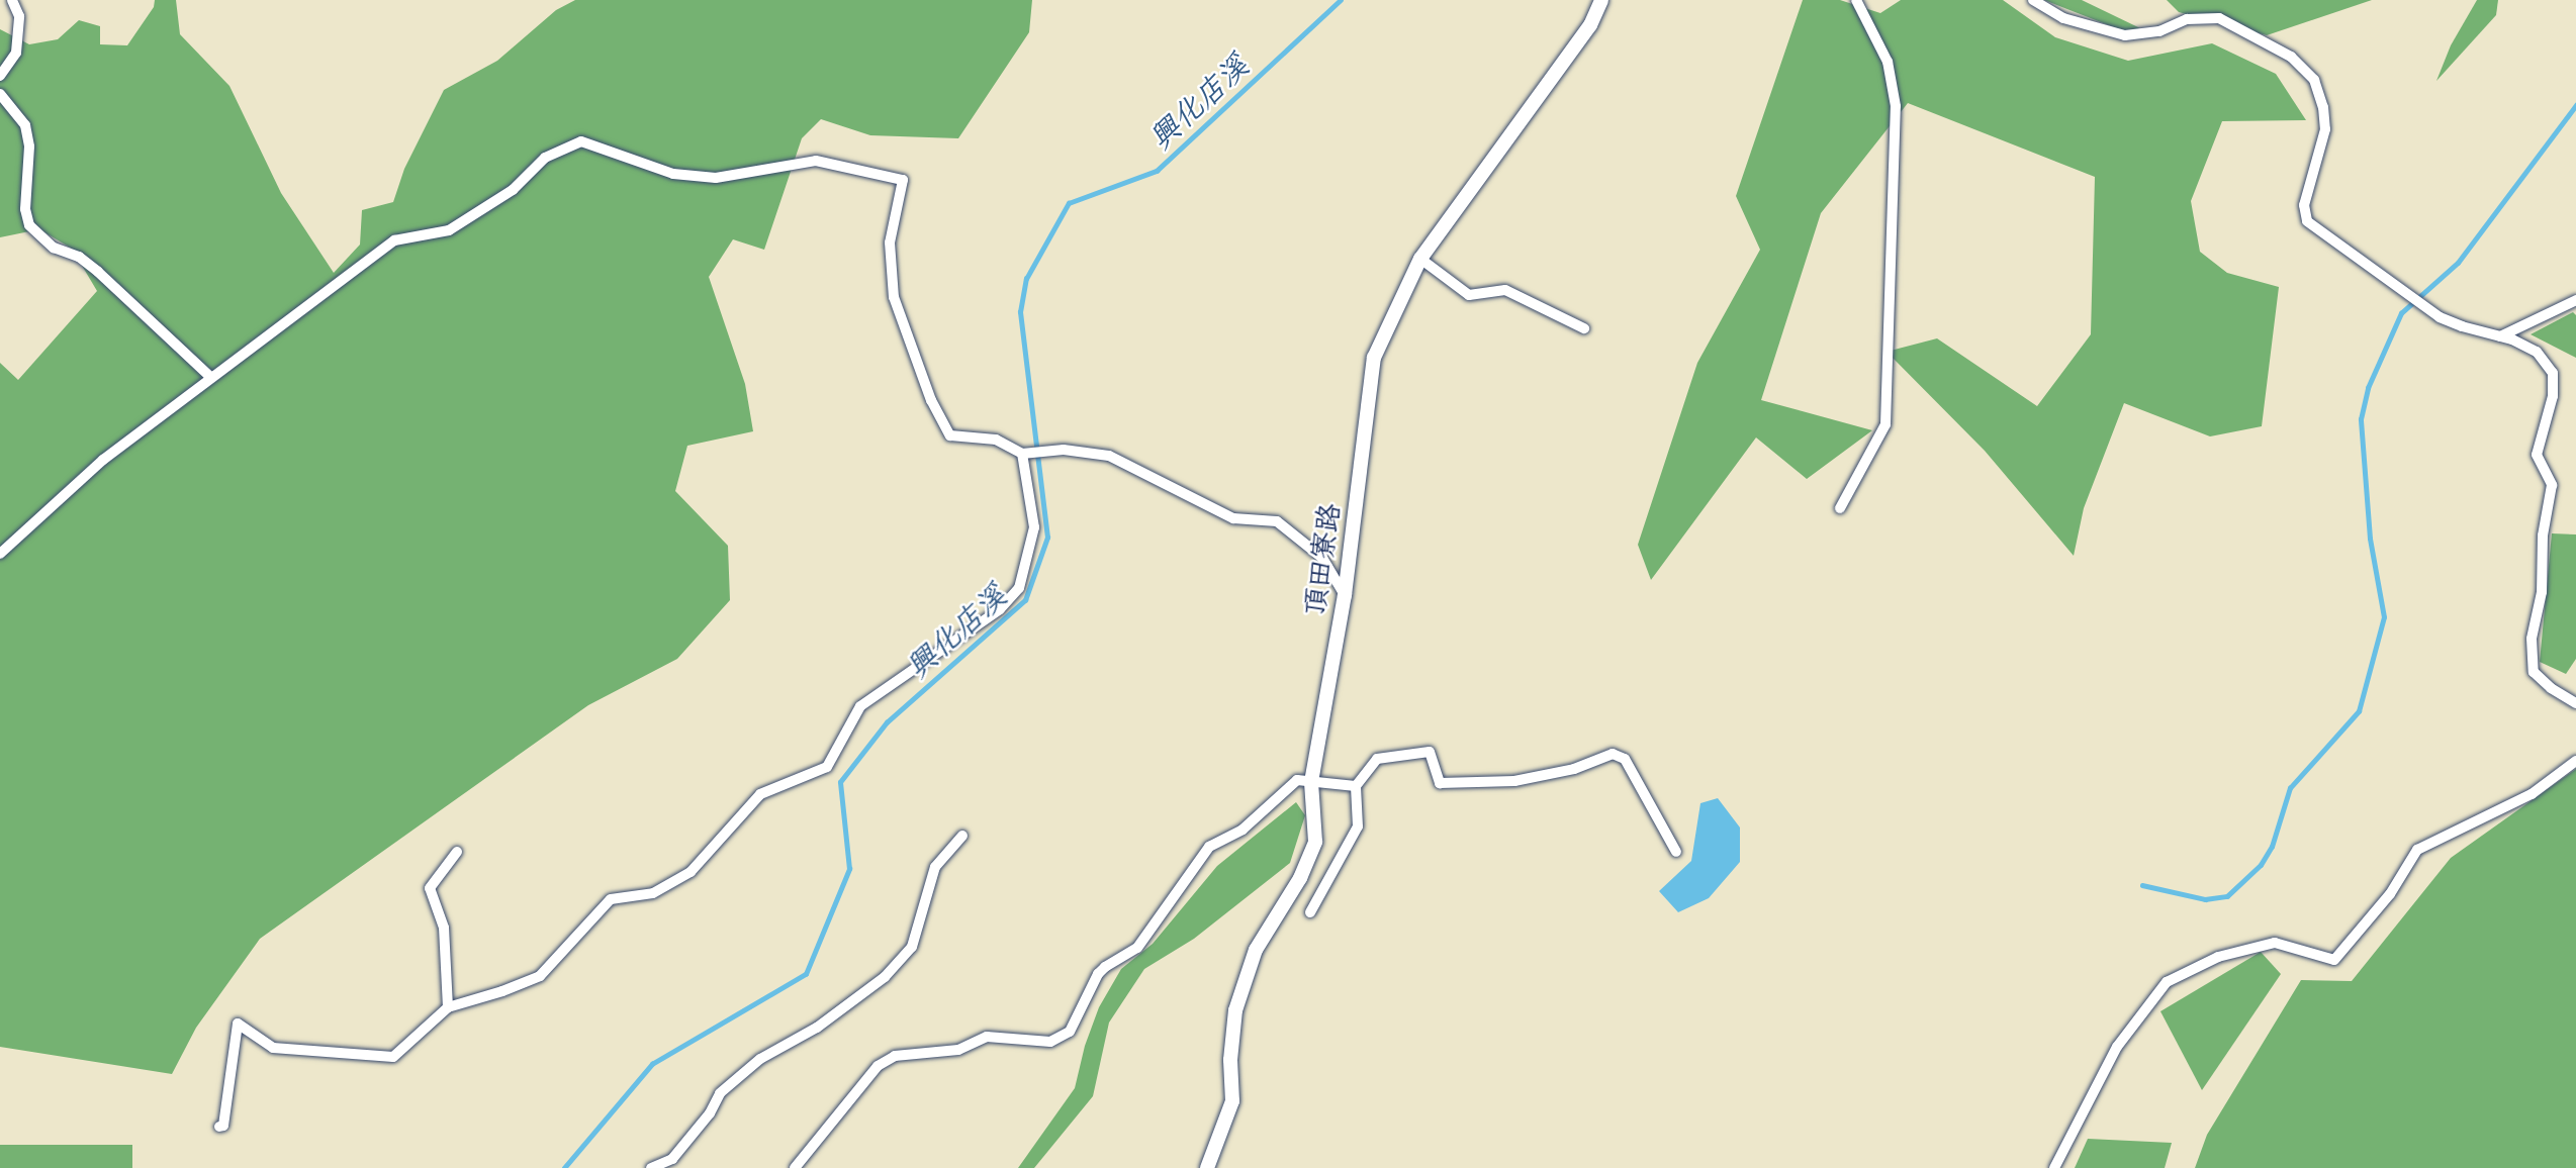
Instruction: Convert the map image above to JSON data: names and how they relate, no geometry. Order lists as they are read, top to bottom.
{
  "streets": {
    "street": ["頂田寮路"]
  },
  "water": ["興化店溪"]
}
